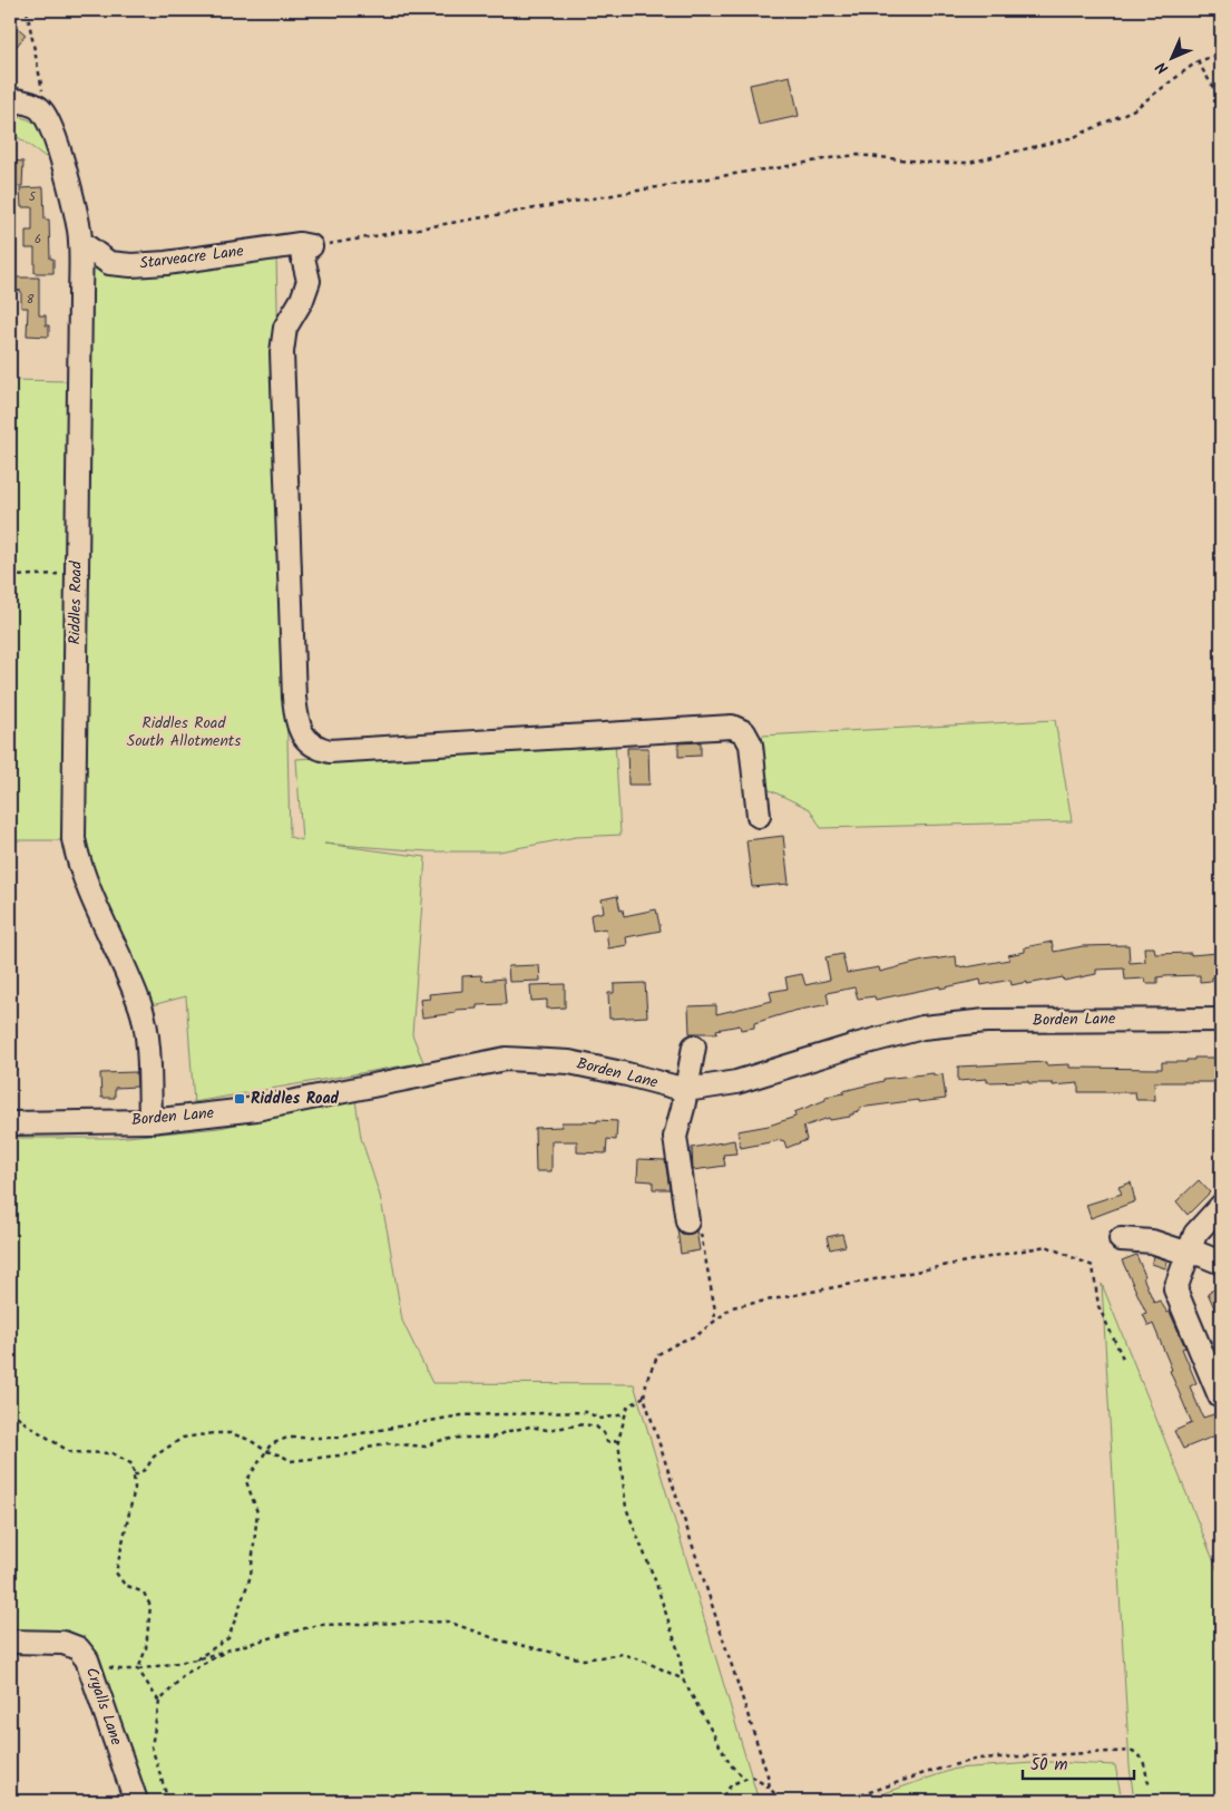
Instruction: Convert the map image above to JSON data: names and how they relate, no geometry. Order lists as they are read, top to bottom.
{
  "streets": {
    "street": [
      "Starveacre Lane",
      "Riddles Road",
      "Borden Lane",
      "Cryalls Lane"
    ]
  },
  "crossings": [
    ["Starveacre Lane", "Riddles Road"],
    ["Riddles Road", "Borden Lane"]
  ],
  "parks": ["Riddles Road South Allotments"],
  "places": {
    "transit": ["Riddles Road"]
  },
  "house_numbers": ["5", "6", "8"],
  "scale_bar": "50 m",
  "north": "bottom left"
}
